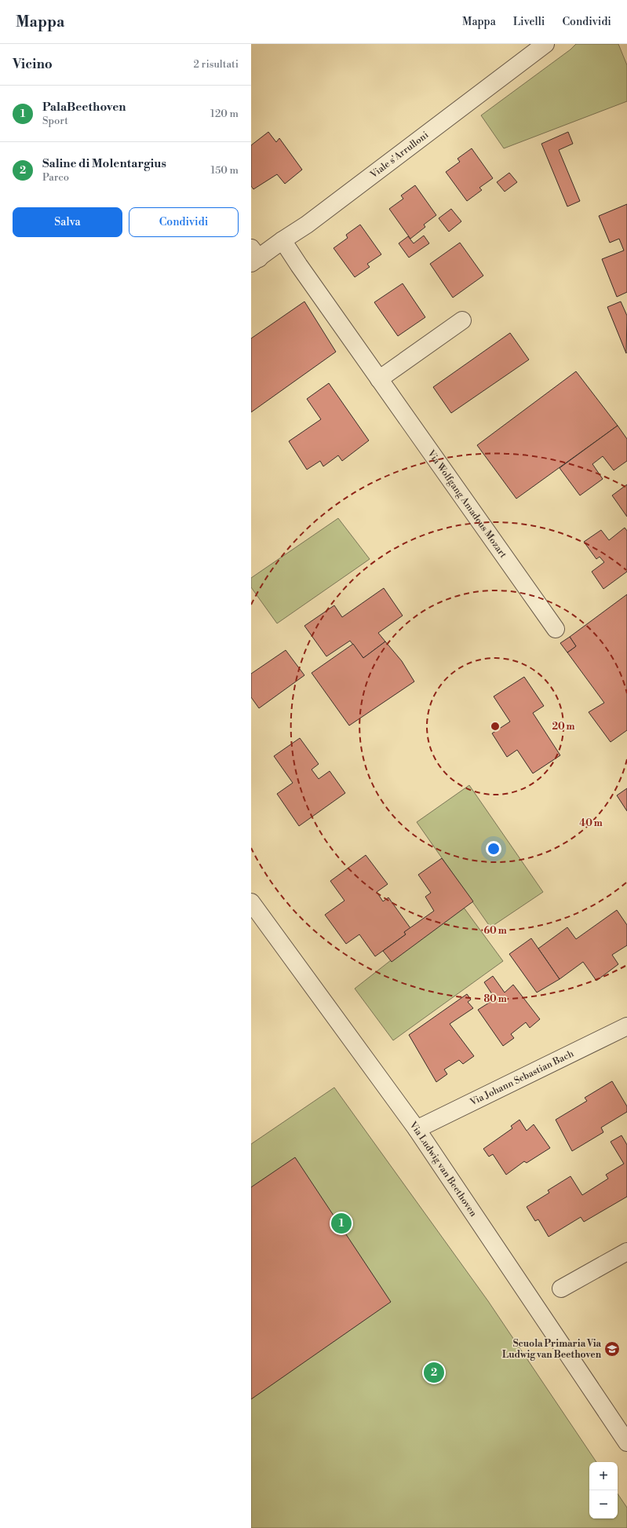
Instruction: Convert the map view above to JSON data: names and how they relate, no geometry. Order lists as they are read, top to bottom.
{
  "streets": {
    "street": [
      "Viale s'Arrulloni",
      "Via Wolfgang Amadeus Mozart",
      "Via Johann Sebastian Bach",
      "Via Ludwig van Beethoven"
    ]
  },
  "crossings": [
    ["Viale s'Arrulloni", "Via Wolfgang Amadeus Mozart"],
    ["Via Johann Sebastian Bach", "Via Ludwig van Beethoven"]
  ],
  "places": {
    "school or university": ["Scuola Primaria Via Ludwig van Beethoven"]
  },
  "page": {
    "header": "Mappa",
    "nav": ["Mappa", "Livelli", "Condividi"],
    "heading": ["Vicino", "2 risultati"],
    "list": [
      {
        "mark": "1",
        "name": "PalaBeethoven",
        "note": "Sport",
        "value": "120 m"
      },
      {
        "mark": "2",
        "name": "Saline di Molentargius",
        "note": "Parco",
        "value": "150 m"
      }
    ],
    "buttons": ["Salva", "Condividi"],
    "pins": ["1", "2"],
    "map_buttons": ["+", "−"]
  },
  "rings": [
    "20 m",
    "40 m",
    "60 m",
    "80 m"
  ]
}
